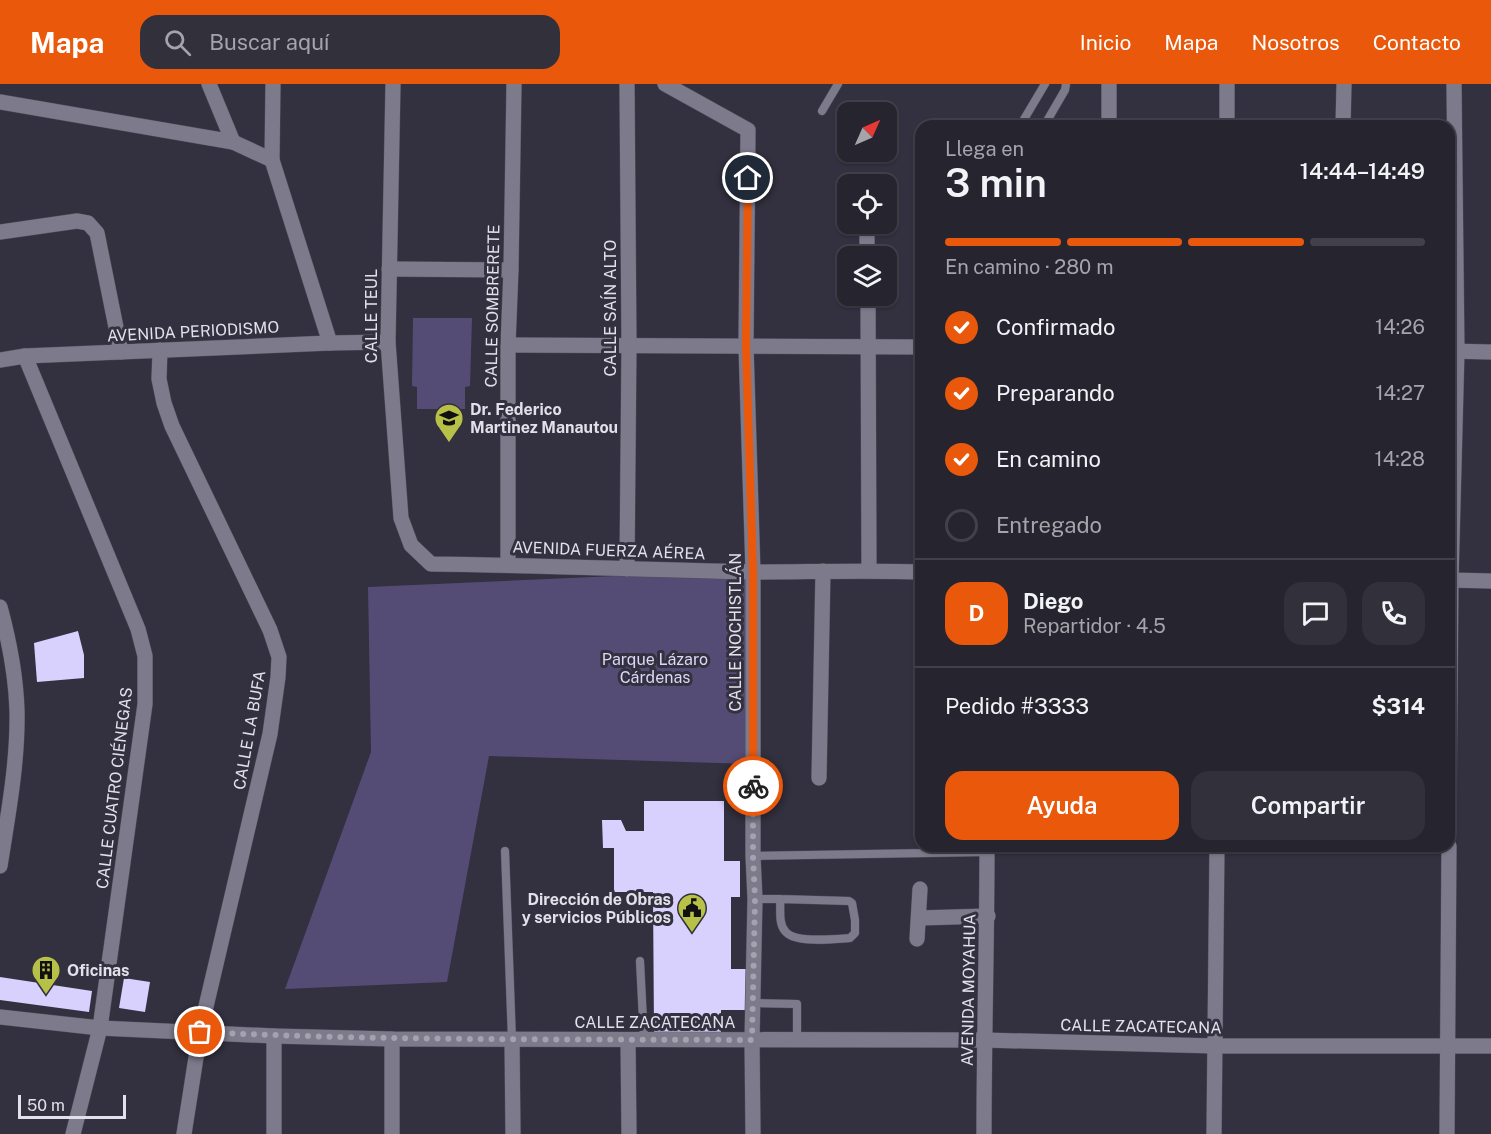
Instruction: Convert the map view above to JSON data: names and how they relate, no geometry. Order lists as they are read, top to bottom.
{
  "streets": {
    "street": [
      "CALLE SOMBRERETE",
      "CALLE SAÍN ALTO",
      "CALLE TEUL",
      "AVENIDA PERIODISMO",
      "AVENIDA FUERZA AÉREA",
      "CALLE NOCHISTLÁN",
      "CALLE LA BUFA",
      "CALLE CUATRO CIÉNEGAS",
      "AVENIDA MOYAHUA",
      "CALLE ZACATECANA"
    ]
  },
  "crossings": [
    ["CALLE SOMBRERETE", "AVENIDA FUERZA AÉREA"],
    ["CALLE SAÍN ALTO", "AVENIDA FUERZA AÉREA"],
    ["CALLE TEUL", "AVENIDA PERIODISMO"],
    ["CALLE TEUL", "AVENIDA FUERZA AÉREA"],
    ["AVENIDA PERIODISMO", "CALLE LA BUFA"],
    ["AVENIDA PERIODISMO", "CALLE CUATRO CIÉNEGAS"],
    ["AVENIDA FUERZA AÉREA", "CALLE NOCHISTLÁN"],
    ["CALLE NOCHISTLÁN", "CALLE ZACATECANA"],
    ["CALLE LA BUFA", "CALLE ZACATECANA"],
    ["CALLE CUATRO CIÉNEGAS", "CALLE ZACATECANA"],
    ["AVENIDA MOYAHUA", "CALLE ZACATECANA"]
  ],
  "parks": ["Parque Lázaro Cárdenas"],
  "places": {
    "school or university": ["Dr. Federico Martinez Manautou"],
    "public building": ["Dirección de Obras y servicios Públicos"],
    "building": ["Oficinas"]
  },
  "scale_bar": "50 m",
  "north": "top right",
  "page": {
    "header": "Mapa",
    "search": "Buscar aquí",
    "nav": [
      "Inicio",
      "Mapa",
      "Nosotros",
      "Contacto"
    ],
    "heading": ["3 min", "Llega en", "14:44–14:49"],
    "panel": [
      "Diego",
      "Repartidor · 4.5",
      "Pedido #3333",
      "$314"
    ],
    "bar": "En camino · 280 m",
    "list": [
      ["Confirmado", "14:26"],
      ["Preparando", "14:27"],
      ["En camino", "14:28"],
      "Entregado"
    ],
    "round": "D",
    "buttons": ["Ayuda", "Compartir"],
    "scale": "50 m"
  }
}
